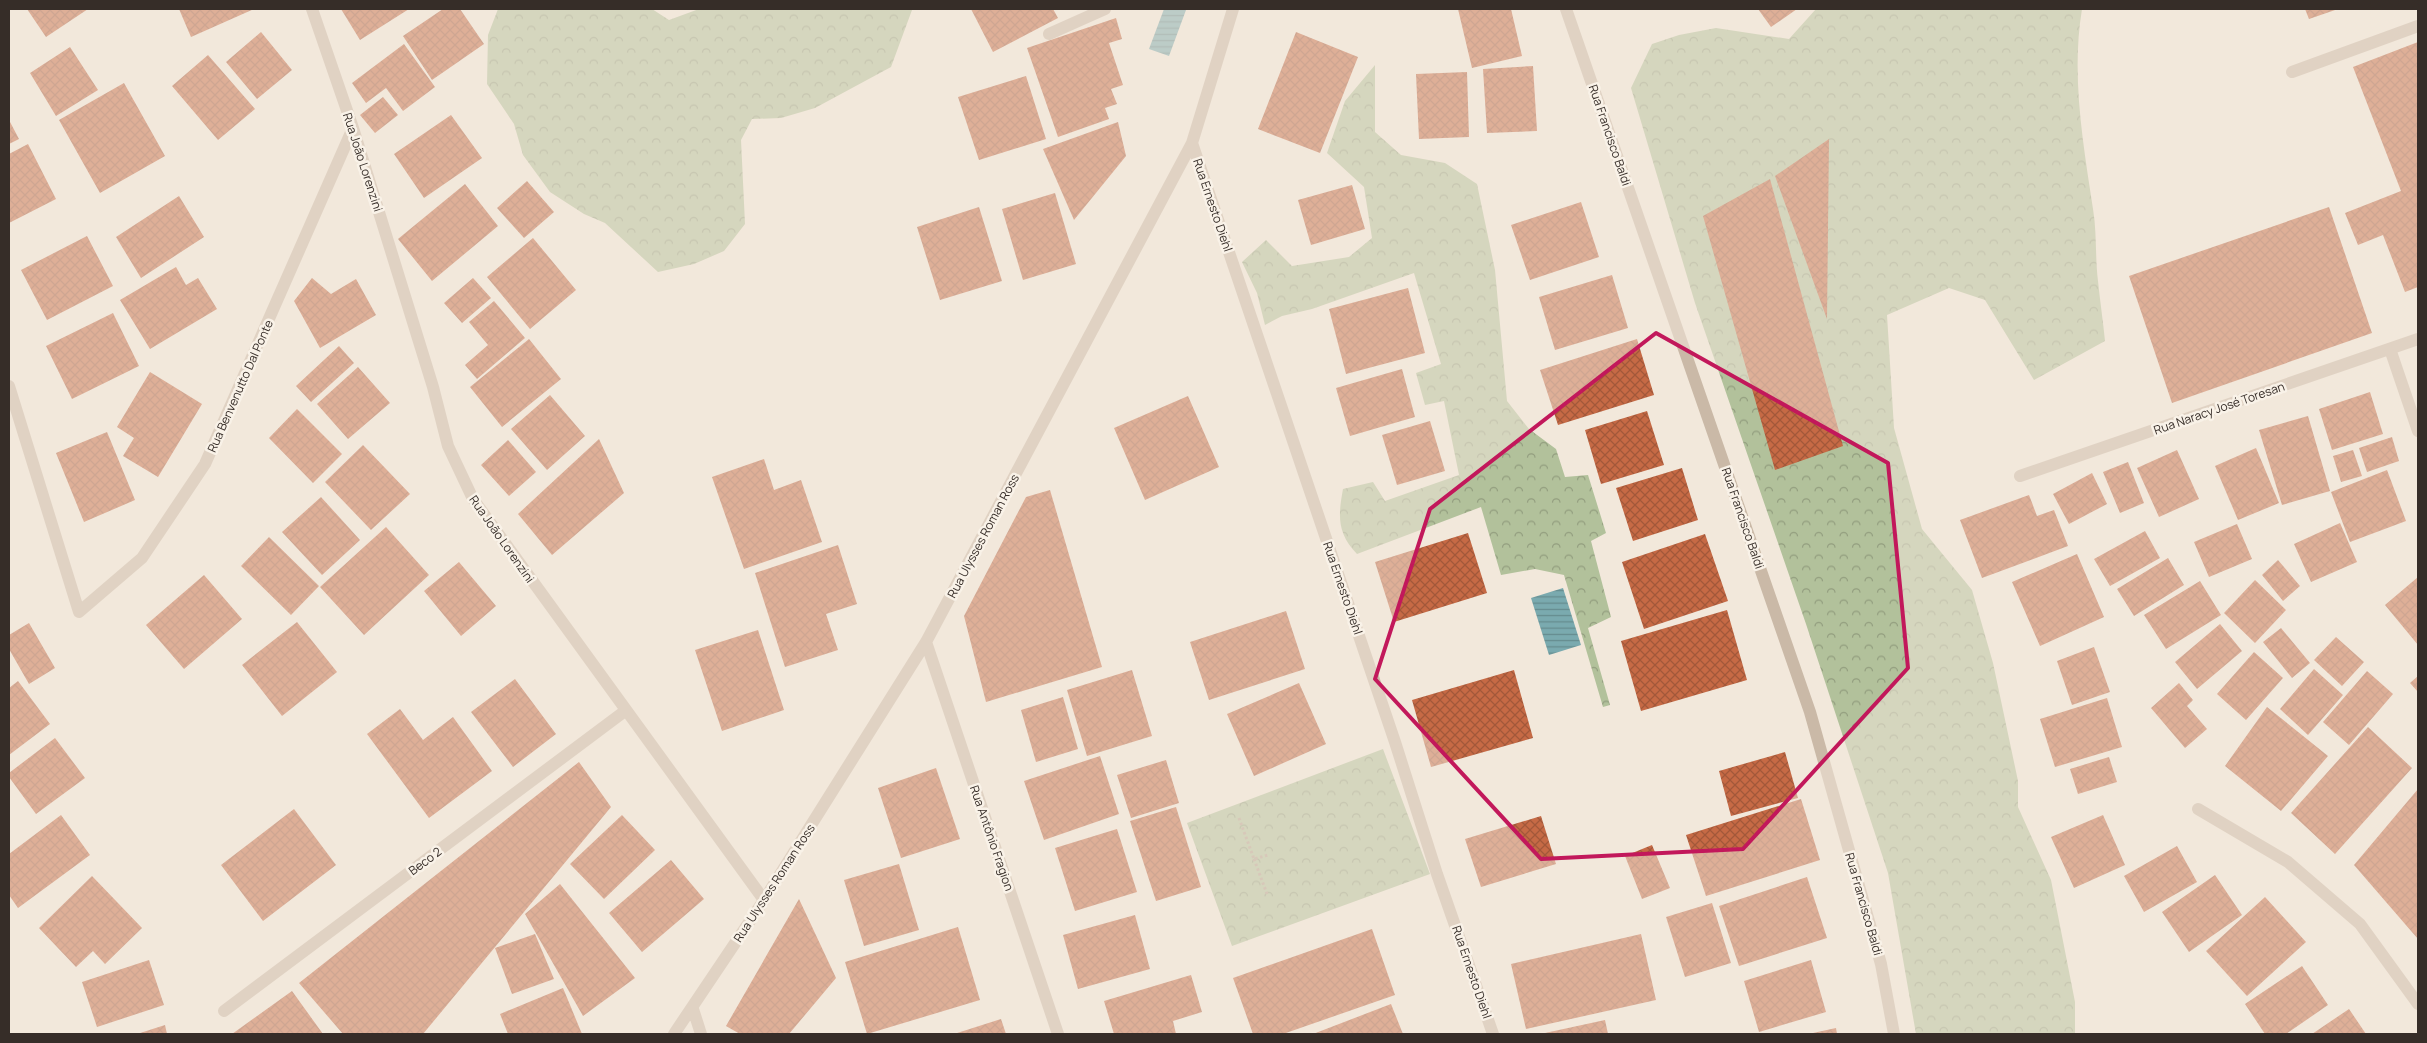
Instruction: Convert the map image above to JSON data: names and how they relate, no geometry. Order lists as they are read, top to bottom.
{
  "streets": {
    "street": [
      "Rua Francisco Baldi",
      "Rua João Lorenzini",
      "Rua Ernesto Diehl",
      "Rua Benvenutto Dal Ponte",
      "Rua Naracy José Toresan",
      "Rua Ulysses Roman Ross",
      "Rua Antônio Fragion",
      "Beco 2"
    ]
  },
  "crossings": [
    ["Rua João Lorenzini", "Rua Benvenutto Dal Ponte"],
    ["Rua João Lorenzini", "Rua Ulysses Roman Ross"],
    ["Rua João Lorenzini", "Beco 2"],
    ["Rua Ernesto Diehl", "Rua Ulysses Roman Ross"],
    ["Rua Ulysses Roman Ross", "Rua Antônio Fragion"]
  ]
}
